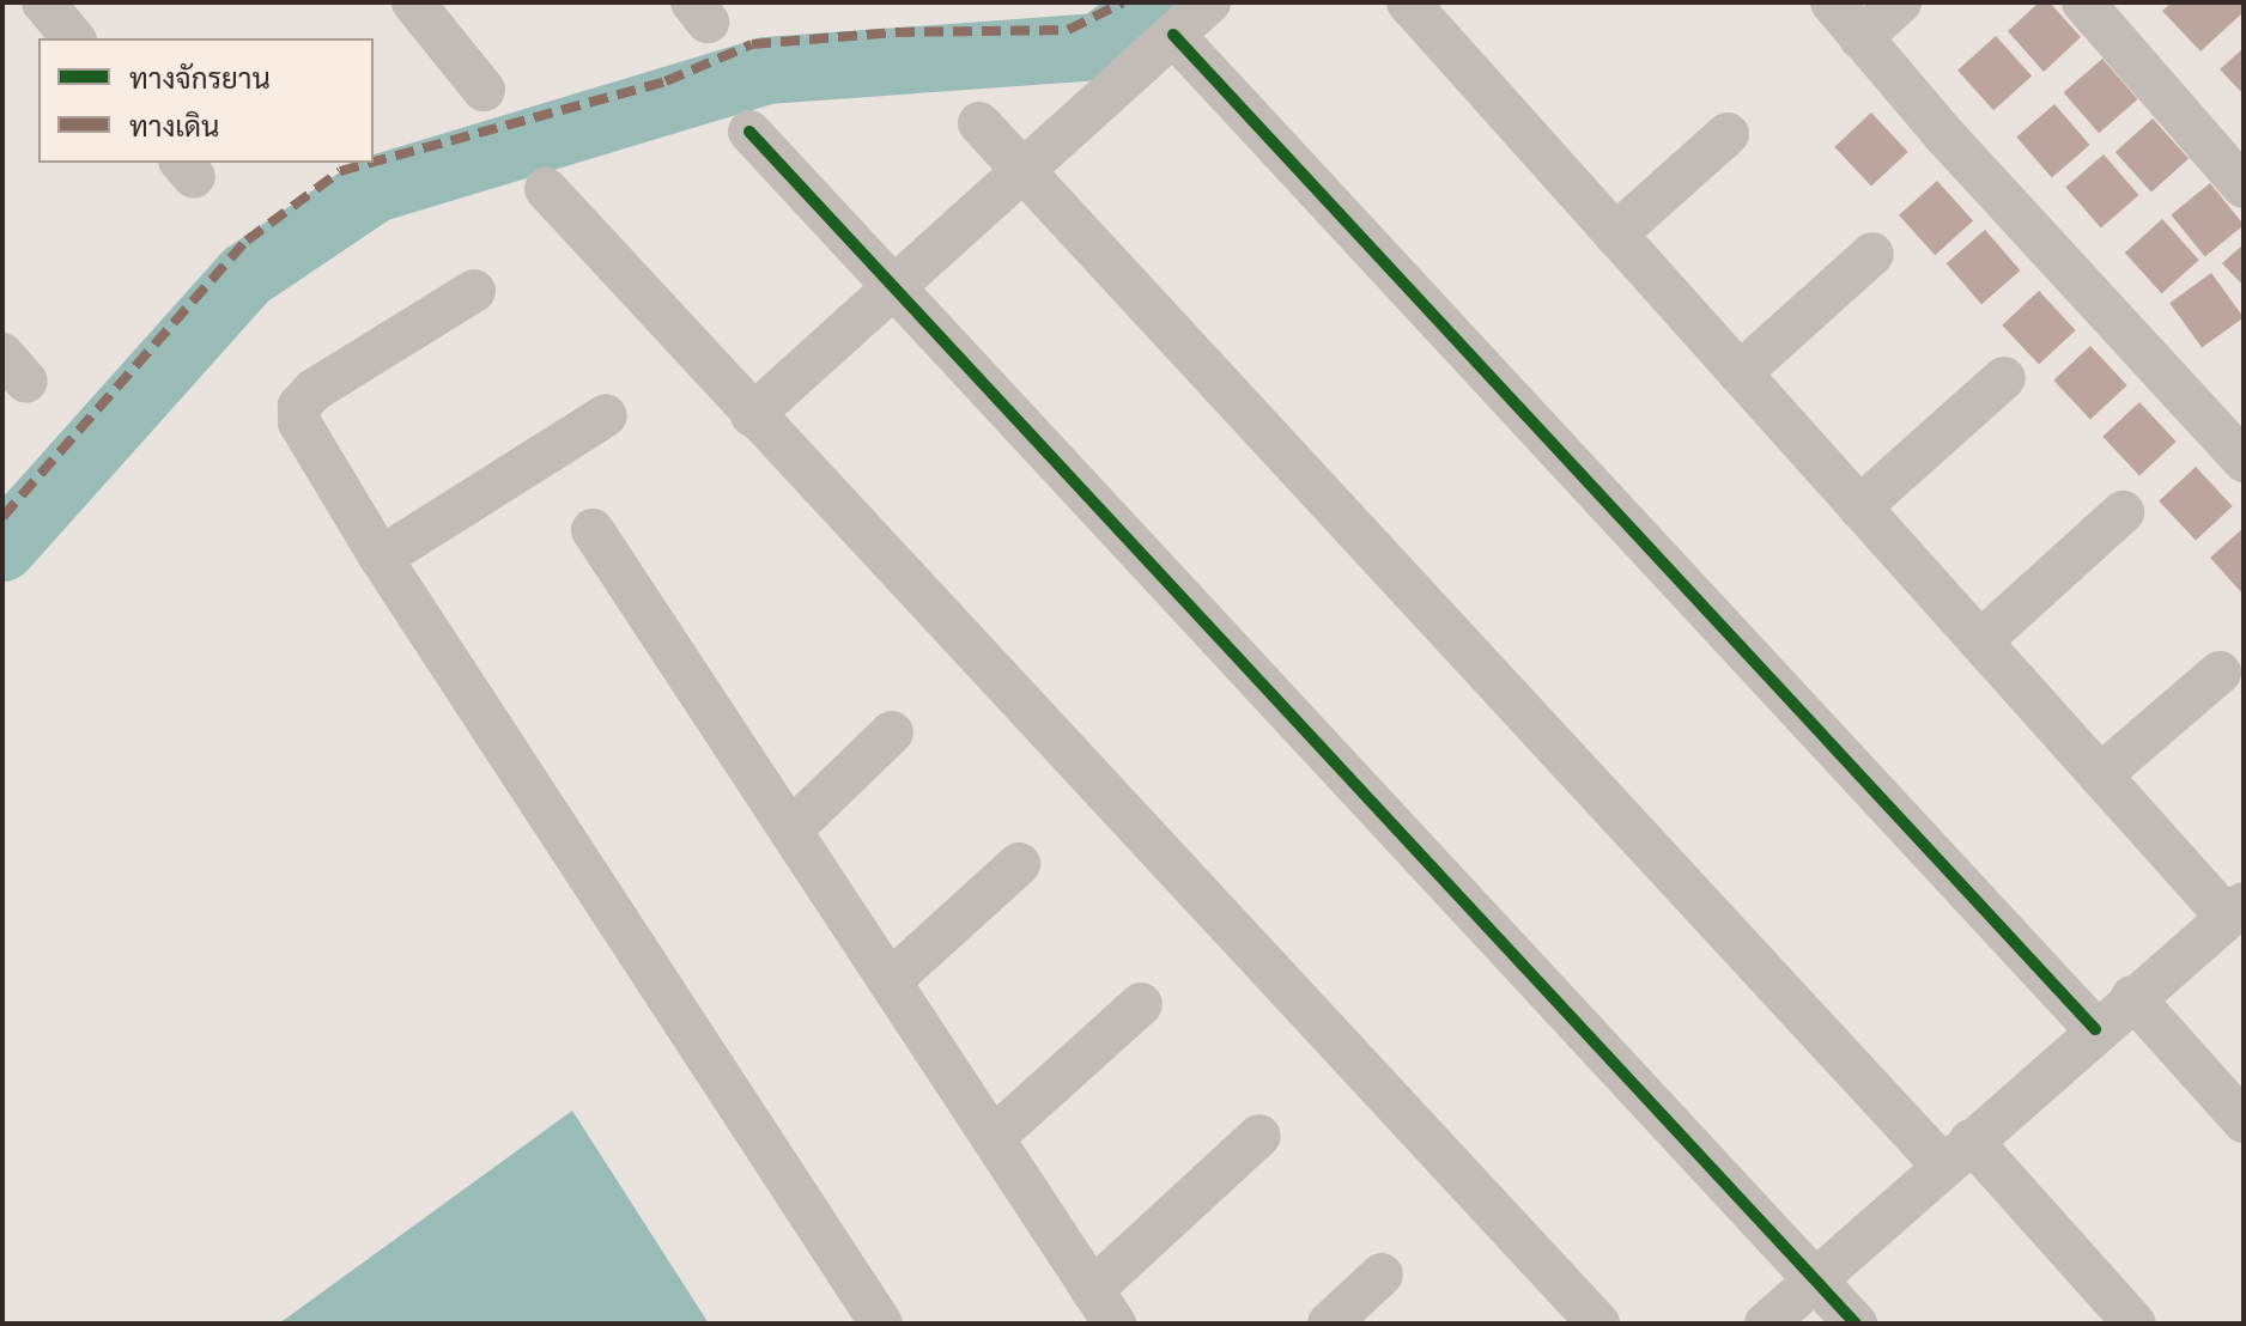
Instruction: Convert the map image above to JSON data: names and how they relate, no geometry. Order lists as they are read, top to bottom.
{
  "legend": ["ทางจักรยาน", "ทางเดิน"]
}
